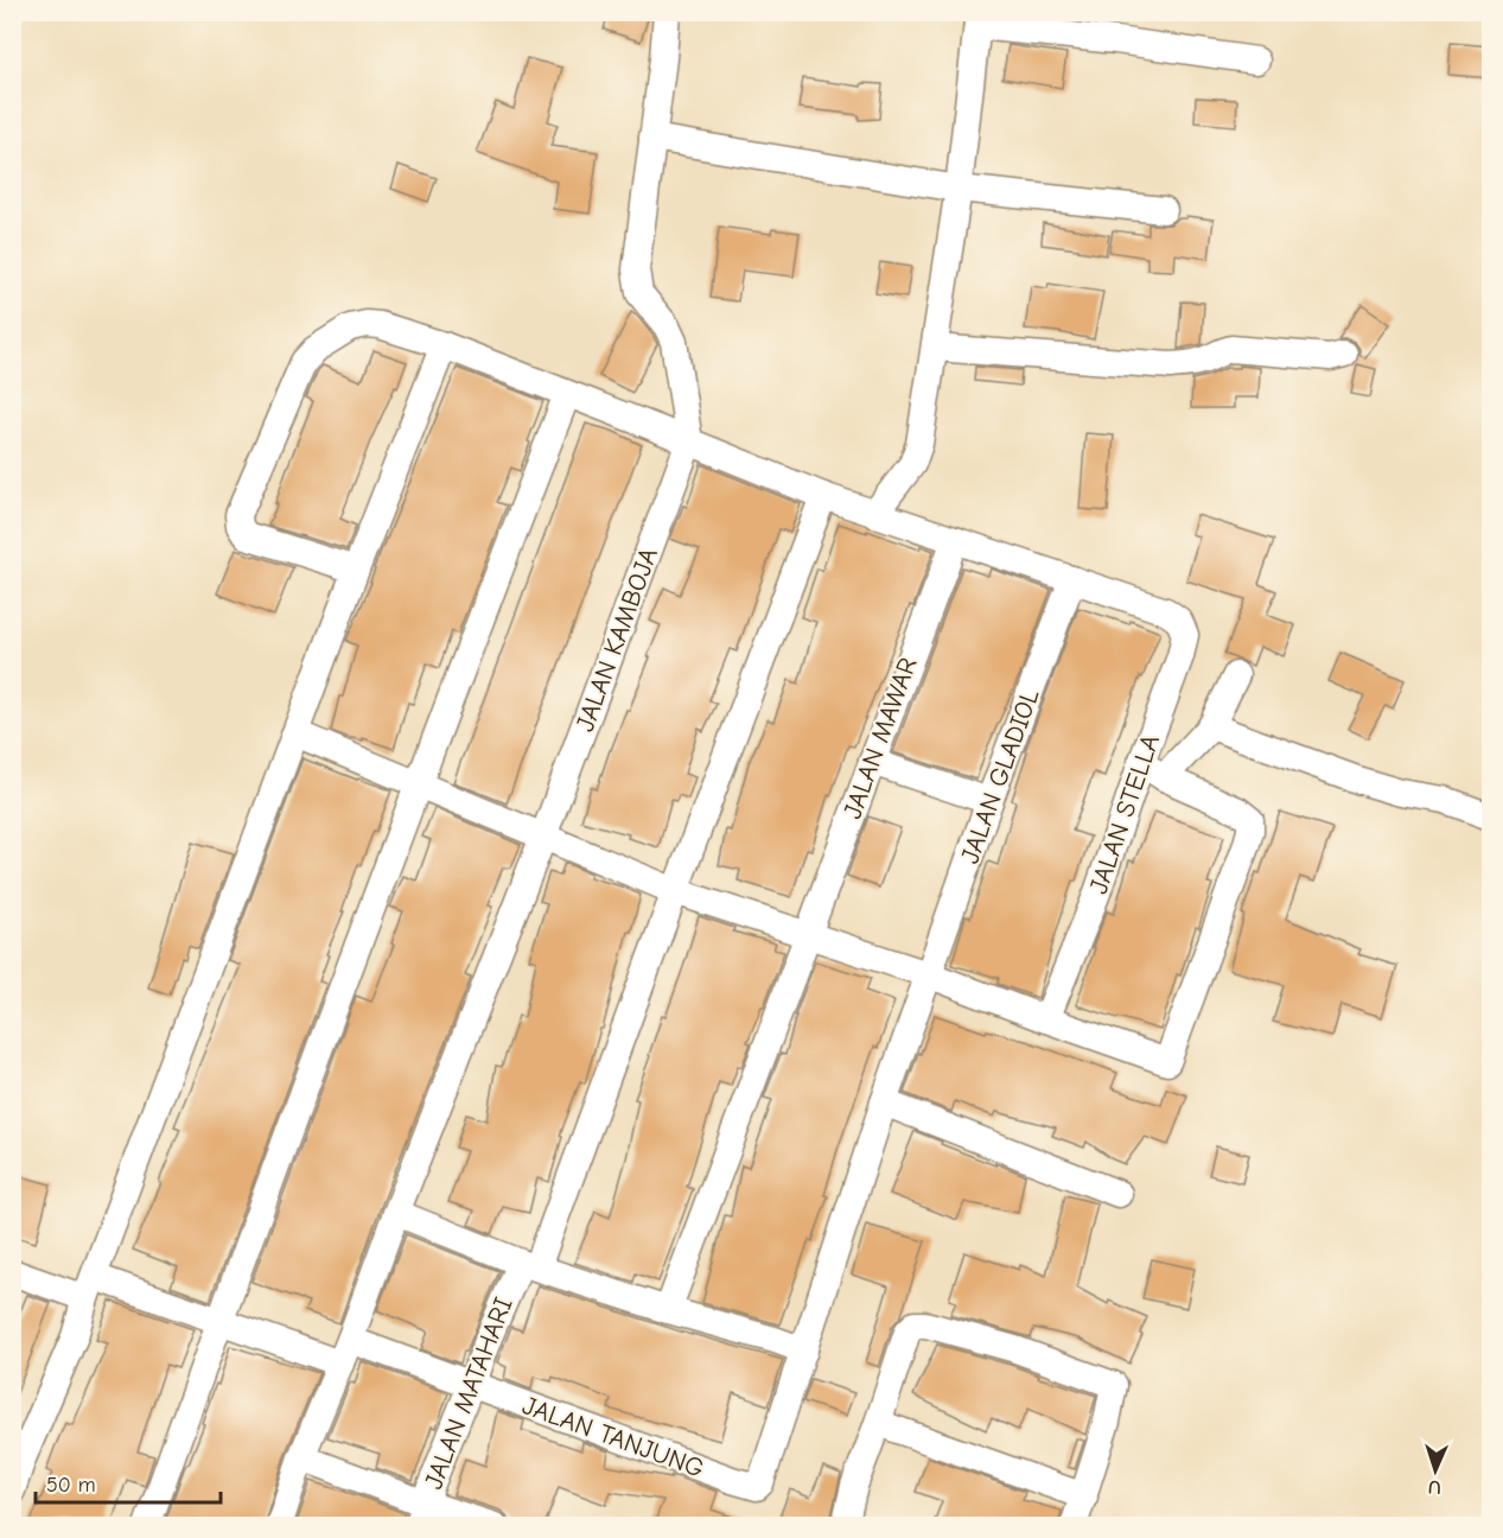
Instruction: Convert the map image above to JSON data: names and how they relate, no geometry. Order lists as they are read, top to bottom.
{
  "streets": {
    "street": [
      "JALAN KAMBOJA",
      "JALAN MAWAR",
      "JALAN GLADIOL",
      "JALAN STELLA",
      "JALAN MATAHARI",
      "JALAN TANJUNG"
    ]
  },
  "crossings": [
    ["JALAN KAMBOJA", "JALAN TANJUNG"],
    ["JALAN GLADIOL", "JALAN STELLA"],
    ["JALAN GLADIOL", "JALAN TANJUNG"],
    ["JALAN MATAHARI", "JALAN TANJUNG"]
  ],
  "scale_bar": "50 m",
  "north": "bottom"
}
